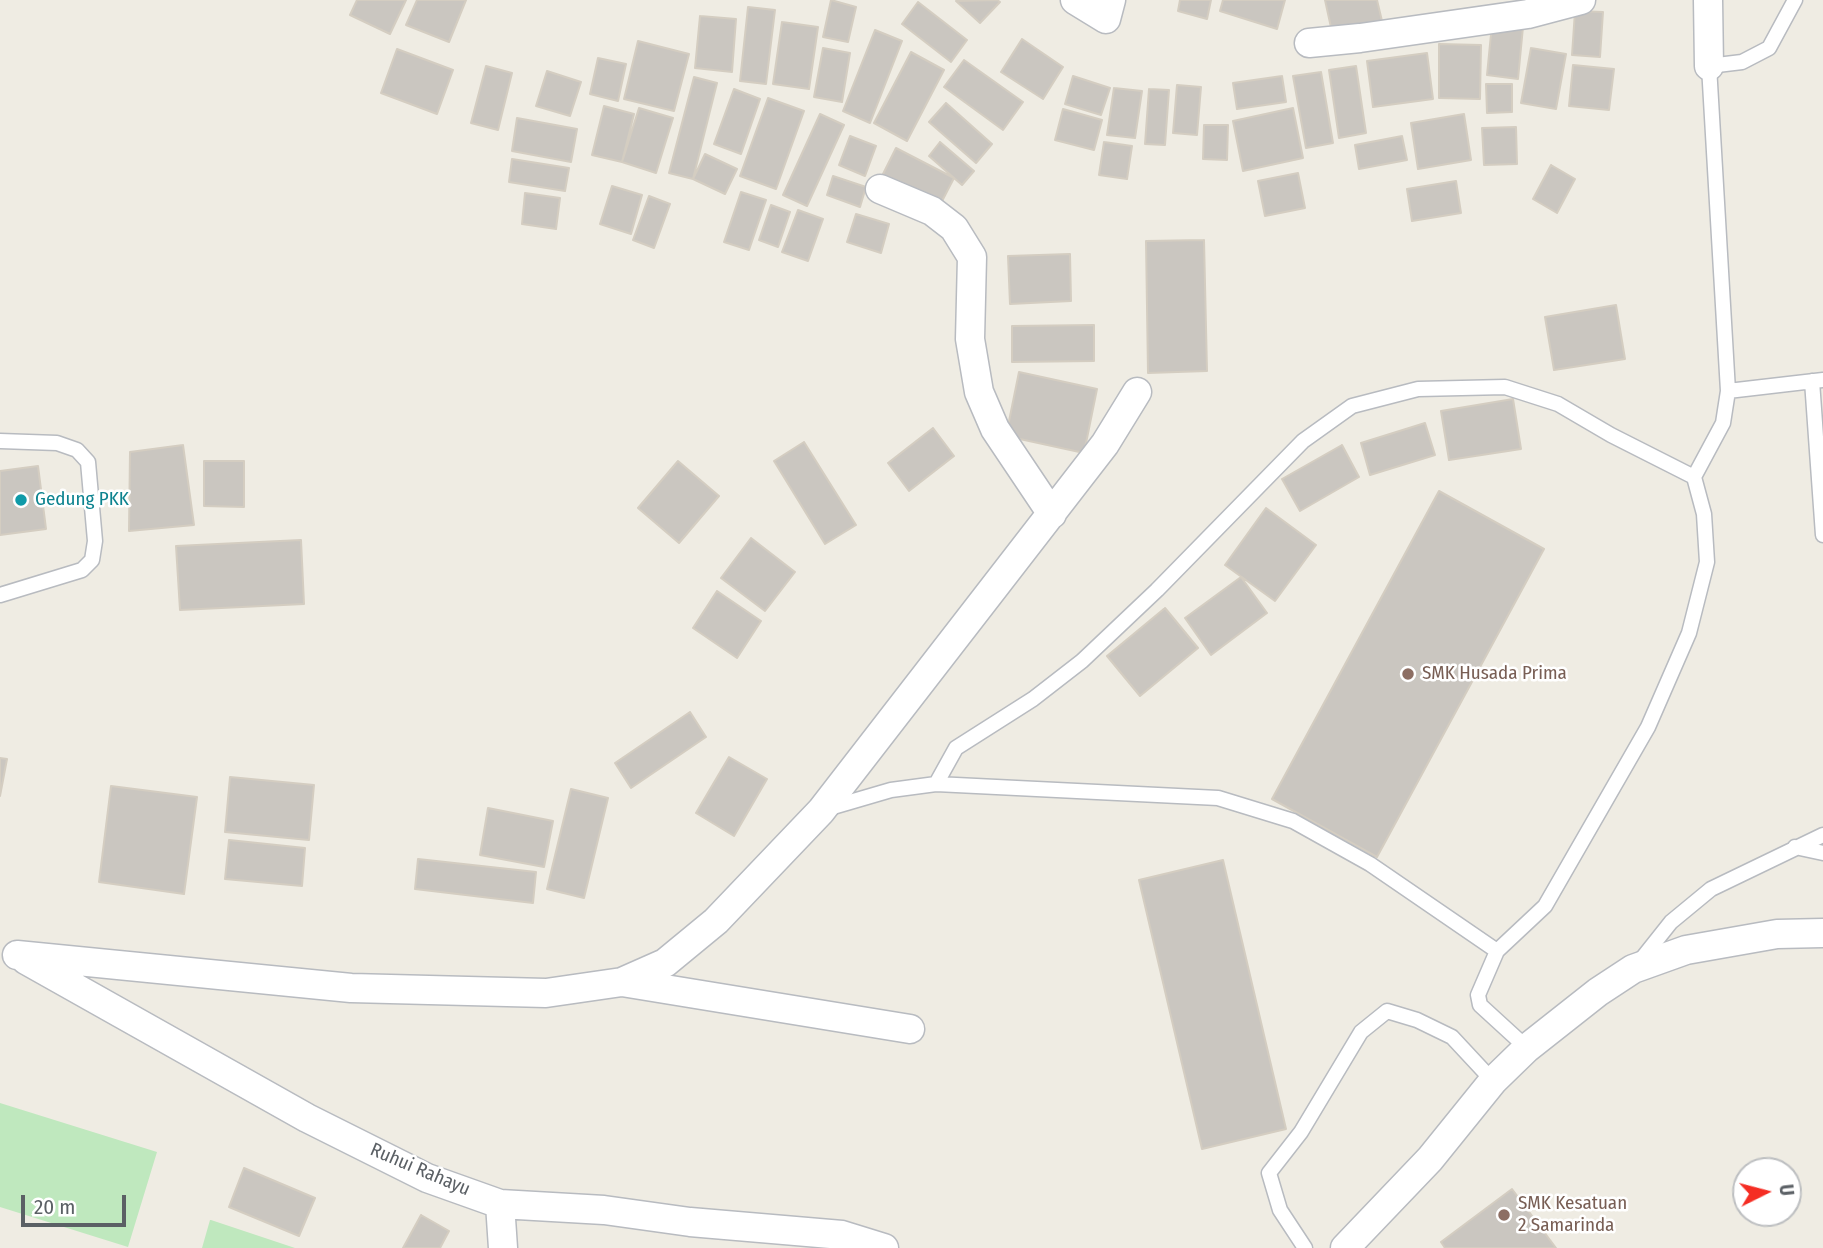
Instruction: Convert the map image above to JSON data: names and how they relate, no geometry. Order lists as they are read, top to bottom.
{
  "streets": {
    "street": ["Ruhui Rahayu"]
  },
  "places": ["Gedung PKK", "SMK Husada Prima", "SMK Kesatuan 2 Samarinda"],
  "scale_bar": "20 m",
  "north": "right"
}
